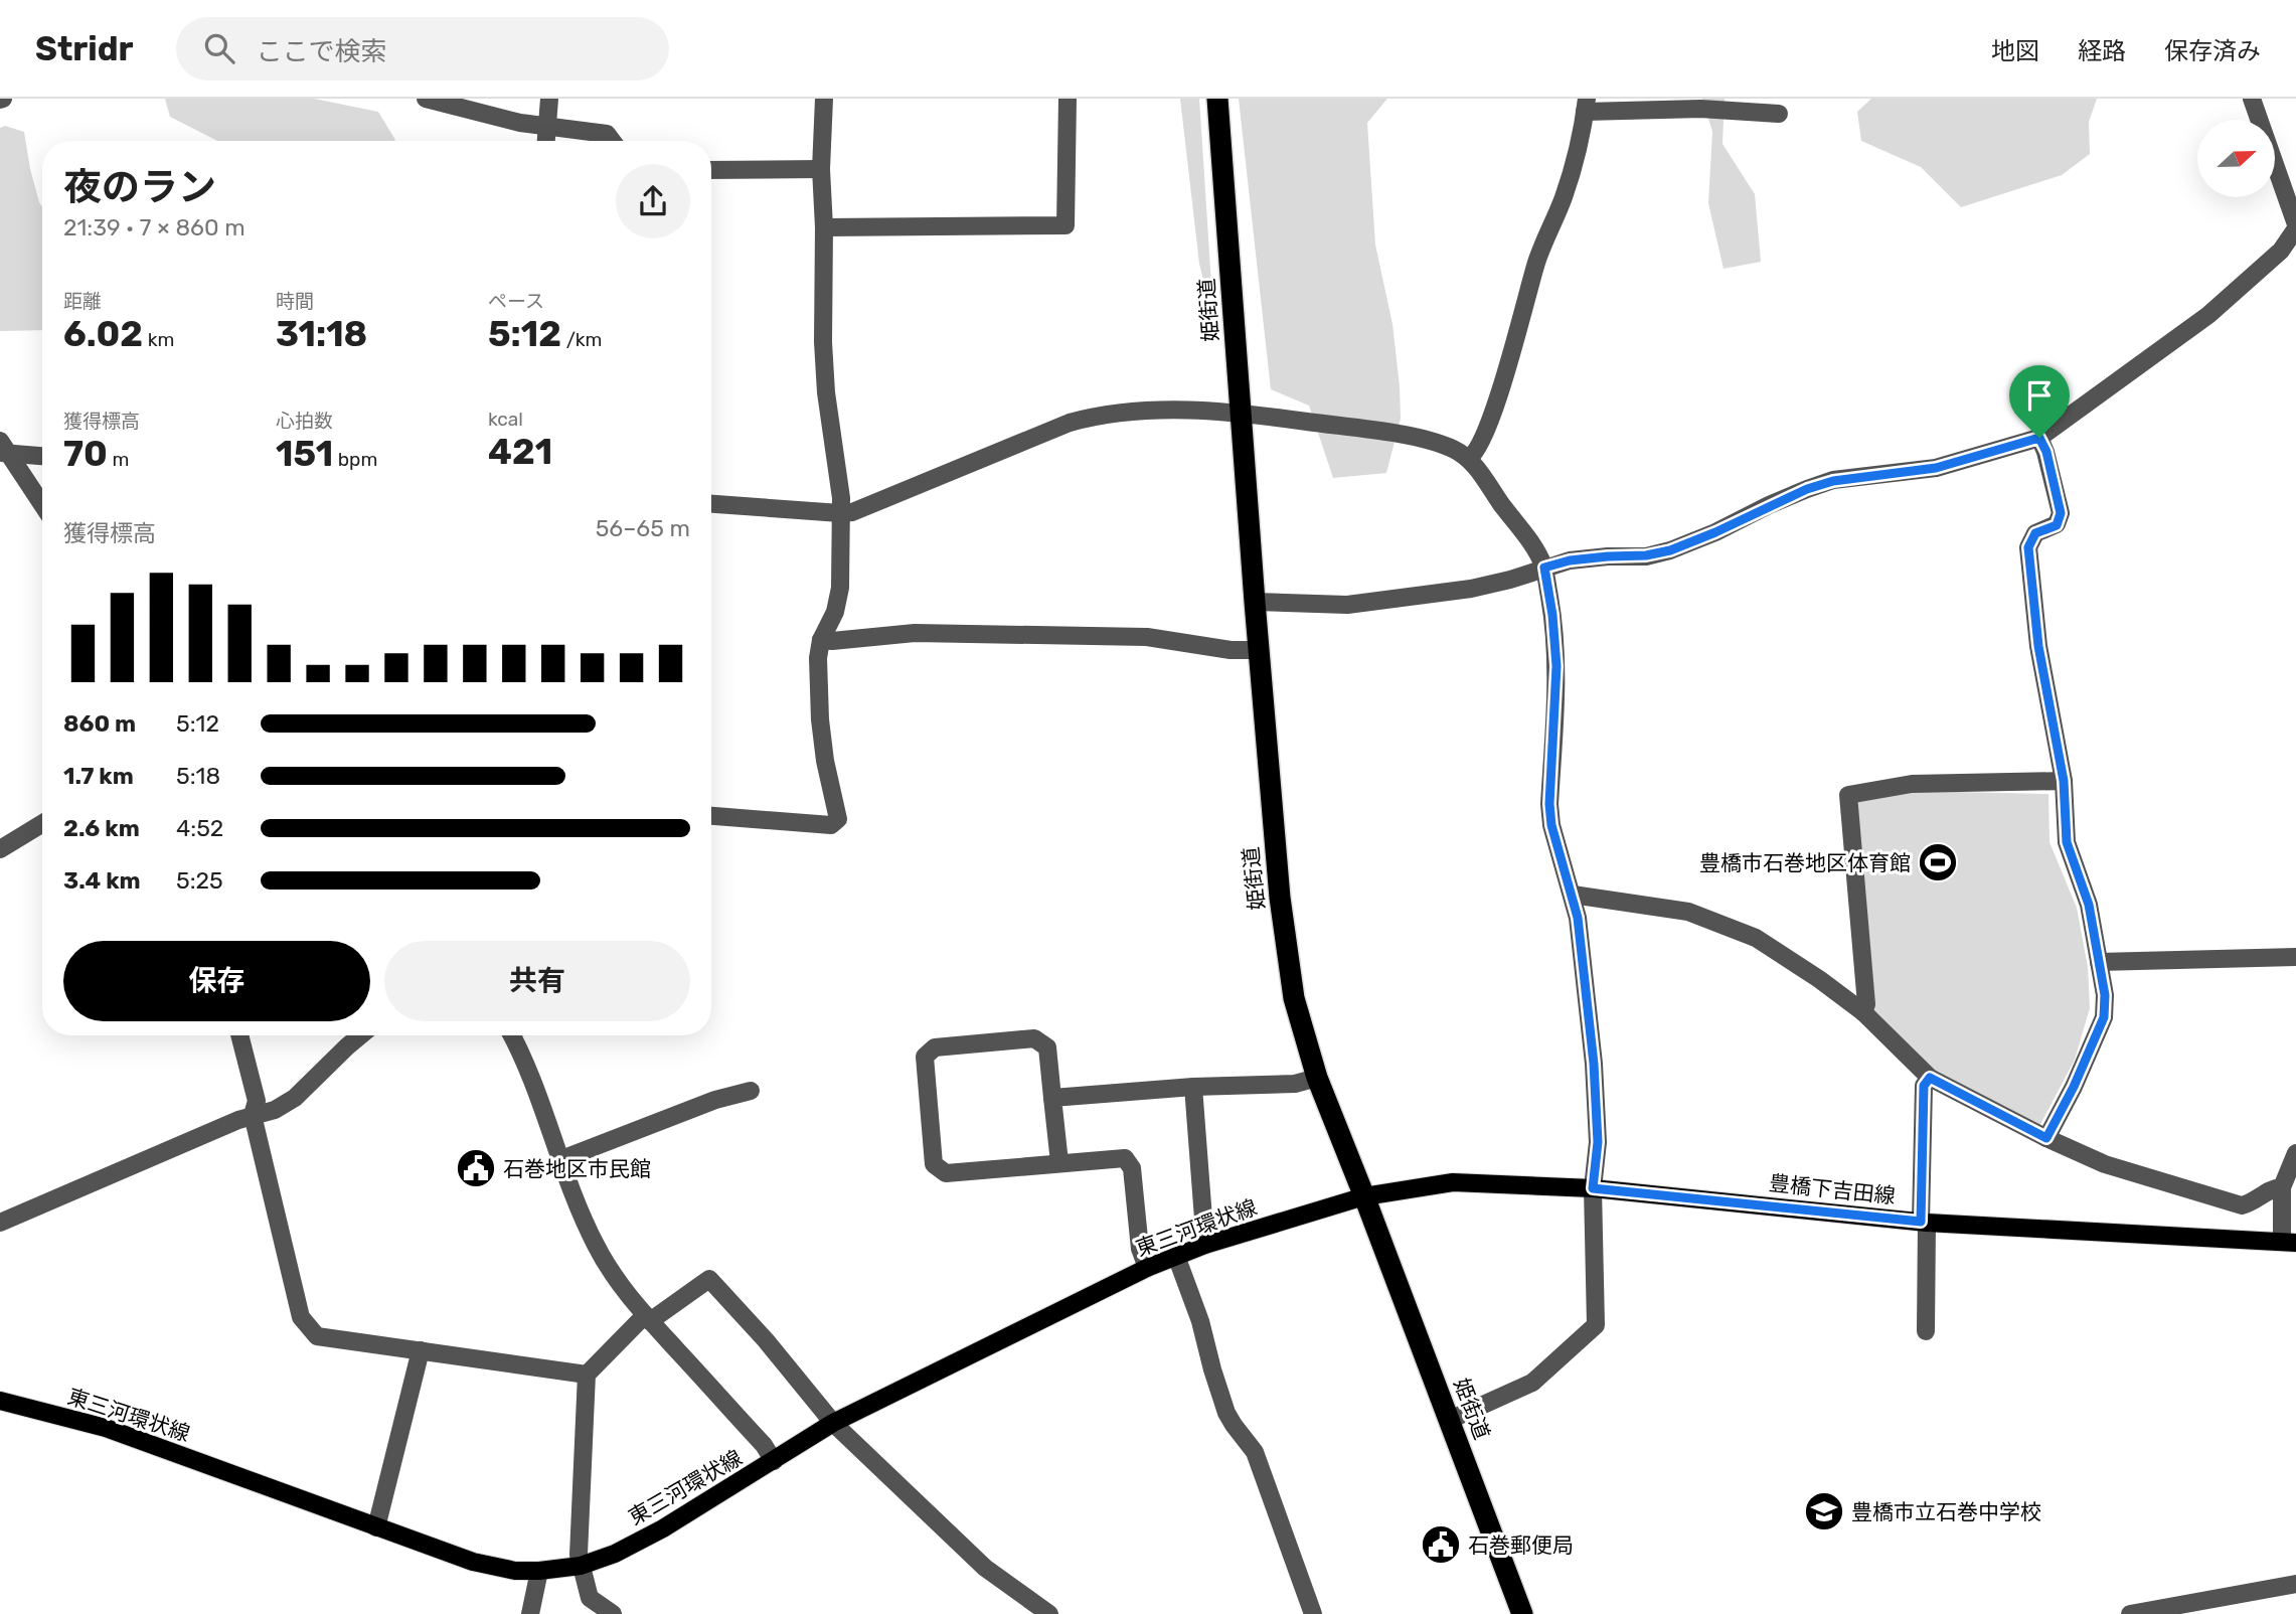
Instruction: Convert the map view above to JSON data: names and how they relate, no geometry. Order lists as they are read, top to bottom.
{
  "streets": {
    "highway": ["姫街道"],
    "main road": ["豊橋下吉田線", "東三河環状線"]
  },
  "crossings": [
    ["姫街道", "豊橋下吉田線"],
    ["姫街道", "東三河環状線"],
    ["豊橋下吉田線", "東三河環状線"]
  ],
  "places": {
    "sports": ["豊橋市石巻地区体育館"],
    "public building": ["石巻地区市民館", "石巻郵便局"],
    "school or university": ["豊橋市立石巻中学校"]
  },
  "north": "right",
  "page": {
    "header": "Stridr",
    "search": "ここで検索",
    "nav": ["地図", "経路", "保存済み"],
    "heading": ["夜のラン", "21:39 · 7 × 860 m"],
    "stats": [
      ["距離", "6.02 km"],
      ["時間", "31:18"],
      ["ペース", "5:12 /km"],
      ["獲得標高", "70 m"],
      ["心拍数", "151 bpm"],
      ["kcal", "421"]
    ],
    "chart": ["獲得標高", "56–65 m"],
    "list": [
      {
        "name": "860 m",
        "note": "5:12"
      },
      {
        "name": "1.7 km",
        "note": "5:18"
      },
      {
        "name": "2.6 km",
        "note": "4:52"
      },
      {
        "name": "3.4 km",
        "note": "5:25"
      }
    ],
    "buttons": ["保存", "共有"]
  }
}
